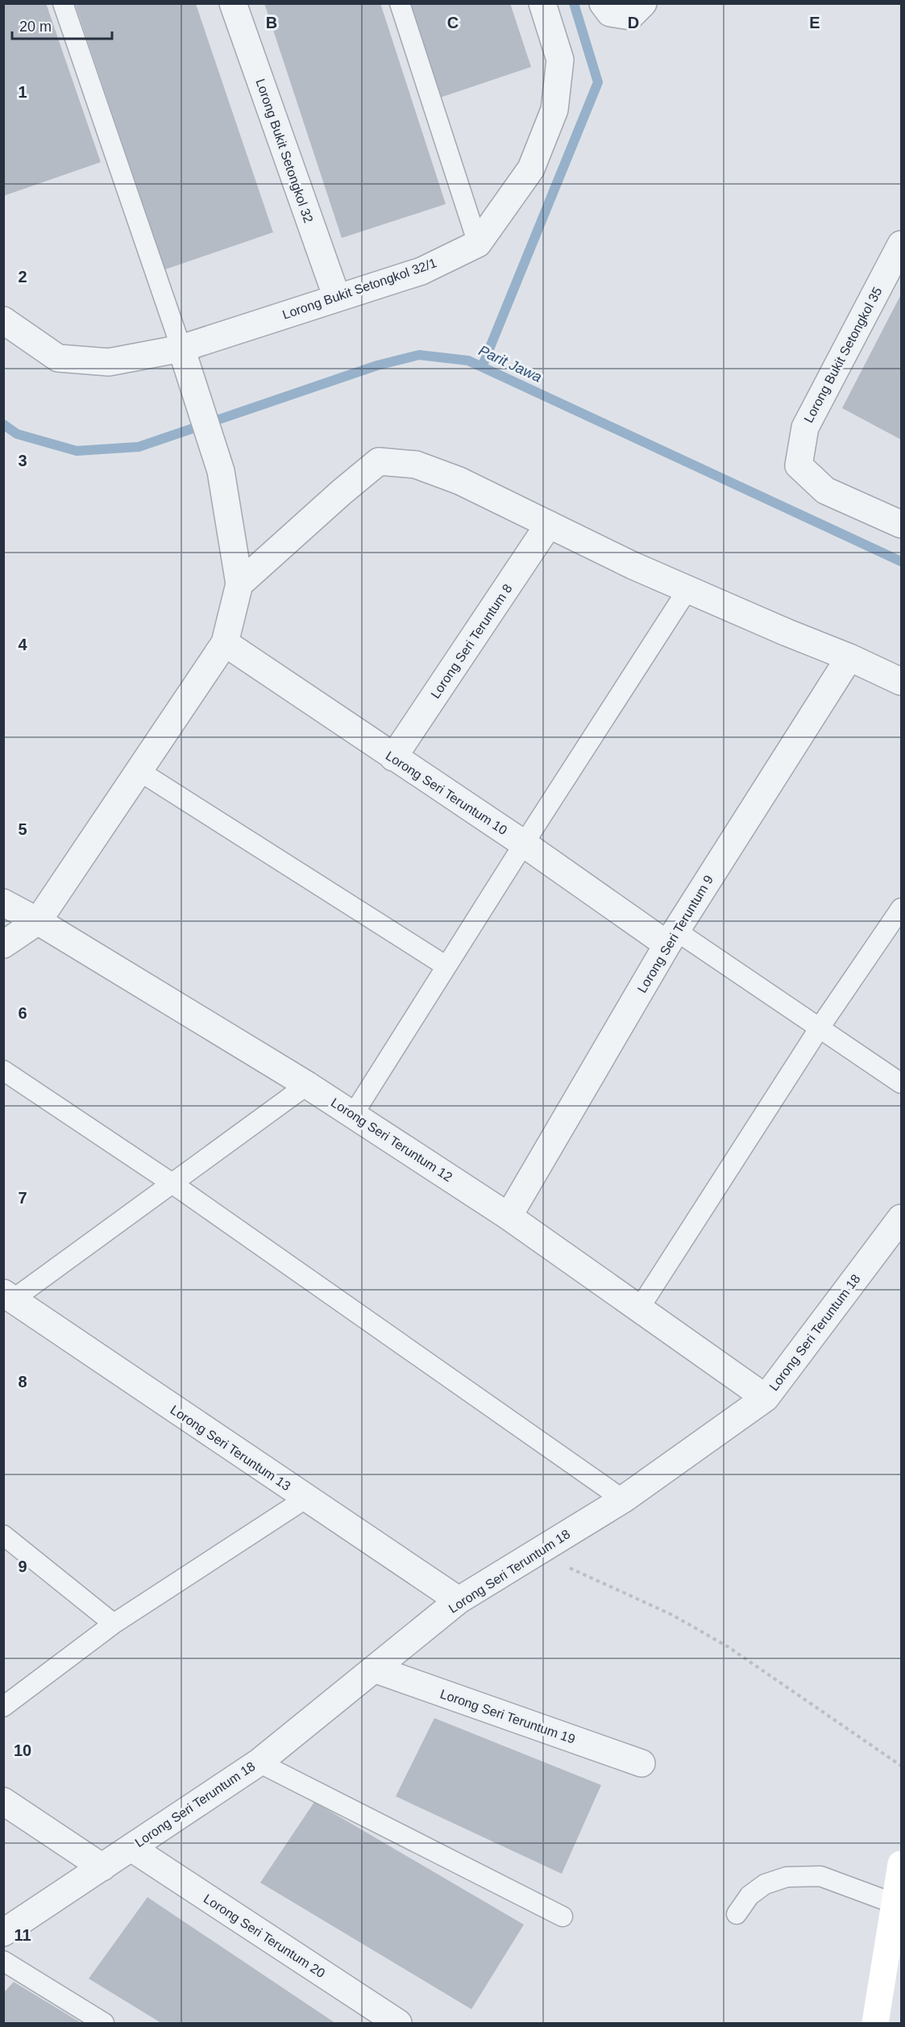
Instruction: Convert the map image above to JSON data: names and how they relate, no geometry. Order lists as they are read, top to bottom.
{
  "streets": {
    "street": [
      "Lorong Bukit Setongkol 32",
      "Lorong Bukit Setongkol 32/1",
      "Lorong Bukit Setongkol 35",
      "Lorong Seri Teruntum 8",
      "Lorong Seri Teruntum 10",
      "Lorong Seri Teruntum 9",
      "Lorong Seri Teruntum 12",
      "Lorong Seri Teruntum 18",
      "Lorong Seri Teruntum 13",
      "Lorong Seri Teruntum 19",
      "Lorong Seri Teruntum 20"
    ]
  },
  "crossings": [
    ["Lorong Bukit Setongkol 32", "Lorong Bukit Setongkol 32/1"],
    ["Lorong Seri Teruntum 8", "Lorong Seri Teruntum 10"],
    ["Lorong Seri Teruntum 10", "Lorong Seri Teruntum 9"],
    ["Lorong Seri Teruntum 9", "Lorong Seri Teruntum 12"],
    ["Lorong Seri Teruntum 12", "Lorong Seri Teruntum 18"],
    ["Lorong Seri Teruntum 18", "Lorong Seri Teruntum 13"],
    ["Lorong Seri Teruntum 18", "Lorong Seri Teruntum 19"],
    ["Lorong Seri Teruntum 18", "Lorong Seri Teruntum 20"]
  ],
  "water": ["Parit Jawa"],
  "scale_bar": "20 m",
  "grid": {
    "columns": [
      "B",
      "C",
      "D",
      "E"
    ],
    "rows": [
      "1",
      "2",
      "3",
      "4",
      "5",
      "6",
      "7",
      "8",
      "9",
      "10",
      "11"
    ]
  }
}
